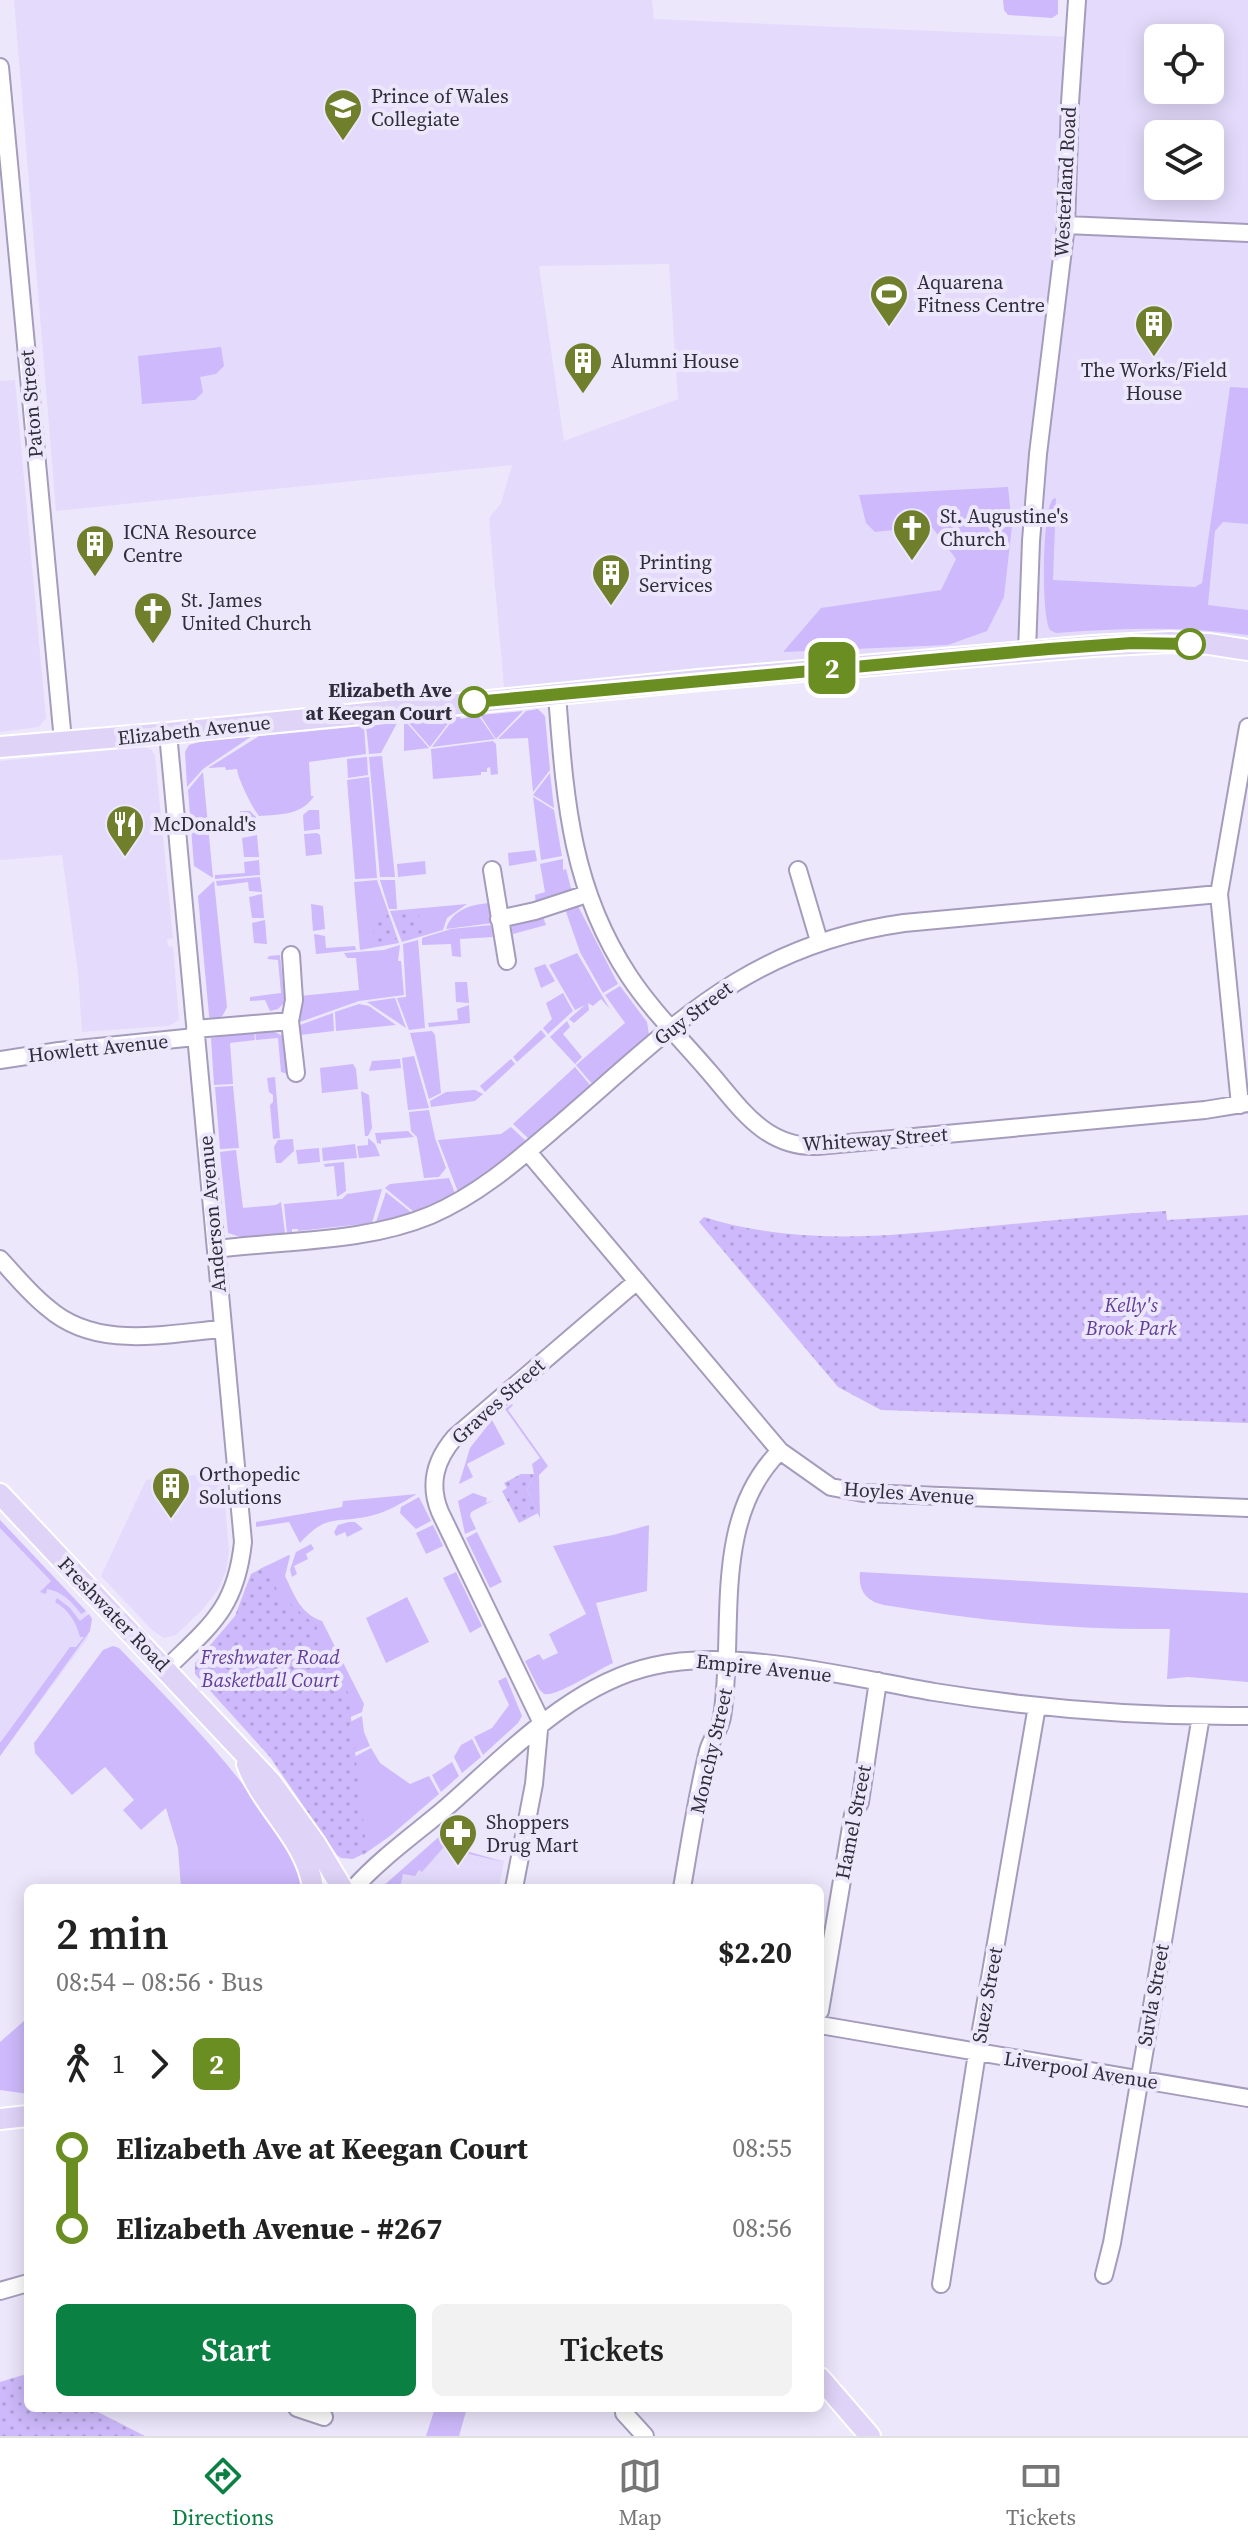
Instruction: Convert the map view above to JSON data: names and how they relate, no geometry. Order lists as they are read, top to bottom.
{
  "streets": {
    "main road": ["Elizabeth Avenue", "Freshwater Road"],
    "street": [
      "Westerland Road",
      "Paton Street",
      "Guy Street",
      "Howlett Avenue",
      "Whiteway Street",
      "Anderson Avenue",
      "Graves Street",
      "Hoyles Avenue",
      "Empire Avenue",
      "Monchy Street",
      "Hamel Street",
      "Suez Street",
      "Suvla Street",
      "Liverpool Avenue"
    ]
  },
  "crossings": [
    ["Westerland Road", "Elizabeth Avenue"],
    ["Paton Street", "Elizabeth Avenue"],
    ["Elizabeth Avenue", "Whiteway Street"],
    ["Elizabeth Avenue", "Anderson Avenue"],
    ["Guy Street", "Whiteway Street"],
    ["Guy Street", "Anderson Avenue"],
    ["Guy Street", "Hoyles Avenue"],
    ["Howlett Avenue", "Anderson Avenue"],
    ["Anderson Avenue", "Freshwater Road"],
    ["Graves Street", "Hoyles Avenue"],
    ["Graves Street", "Empire Avenue"],
    ["Hoyles Avenue", "Monchy Street"],
    ["Empire Avenue", "Monchy Street"],
    ["Empire Avenue", "Hamel Street"],
    ["Empire Avenue", "Suez Street"],
    ["Empire Avenue", "Suvla Street"],
    ["Suez Street", "Liverpool Avenue"],
    ["Suvla Street", "Liverpool Avenue"]
  ],
  "parks": ["Kelly's Brook Park", "Freshwater Road Basketball Court"],
  "places": {
    "school or university": ["Prince of Wales Collegiate"],
    "sports": ["Aquarena Fitness Centre"],
    "building": [
      "The Works/Field House",
      "Alumni House",
      "ICNA Resource Centre",
      "Printing Services",
      "Orthopedic Solutions"
    ],
    "church": ["St. Augustine's Church", "St. James United Church"],
    "other": ["Elizabeth Ave at Keegan Court"],
    "restaurant": ["McDonald's"],
    "pharmacy": ["Shoppers Drug Mart"]
  },
  "lines": ["bus line 2"],
  "page": {
    "on_map": "2",
    "heading": ["2 min", "08:54 – 08:56 · Bus", "$2.20"],
    "legs": ["1", "2"],
    "list": [
      {
        "name": "Elizabeth Ave at Keegan Court",
        "value": "08:55"
      },
      {
        "name": "Elizabeth Avenue - #267",
        "value": "08:56"
      }
    ],
    "buttons": ["Start", "Tickets"],
    "tabs": ["Directions", "Map", "Tickets"]
  }
}
